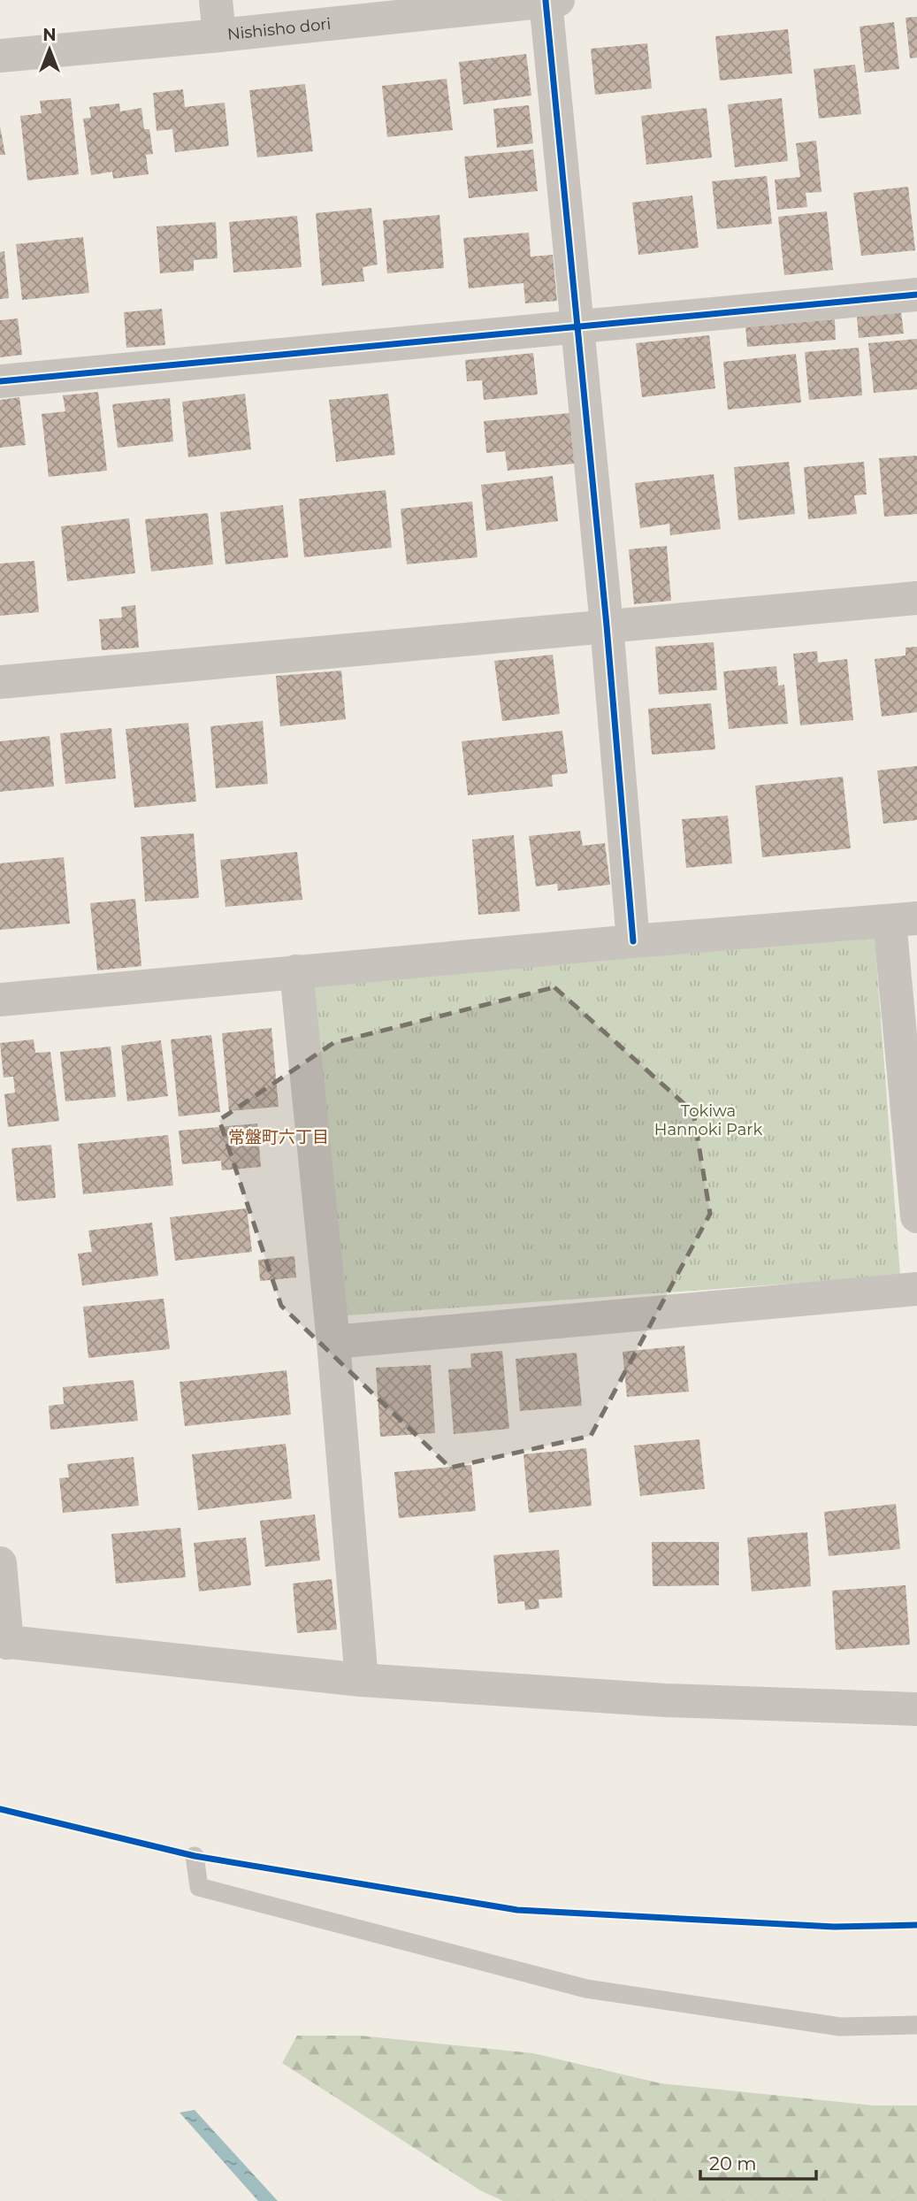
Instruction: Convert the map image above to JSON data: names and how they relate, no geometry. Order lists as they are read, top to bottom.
{
  "streets": {
    "street": ["Nishisho dori"]
  },
  "districts": ["常盤町六丁目"],
  "parks": ["Tokiwa Hannoki Park"],
  "scale_bar": "20 m",
  "north": "top"
}
